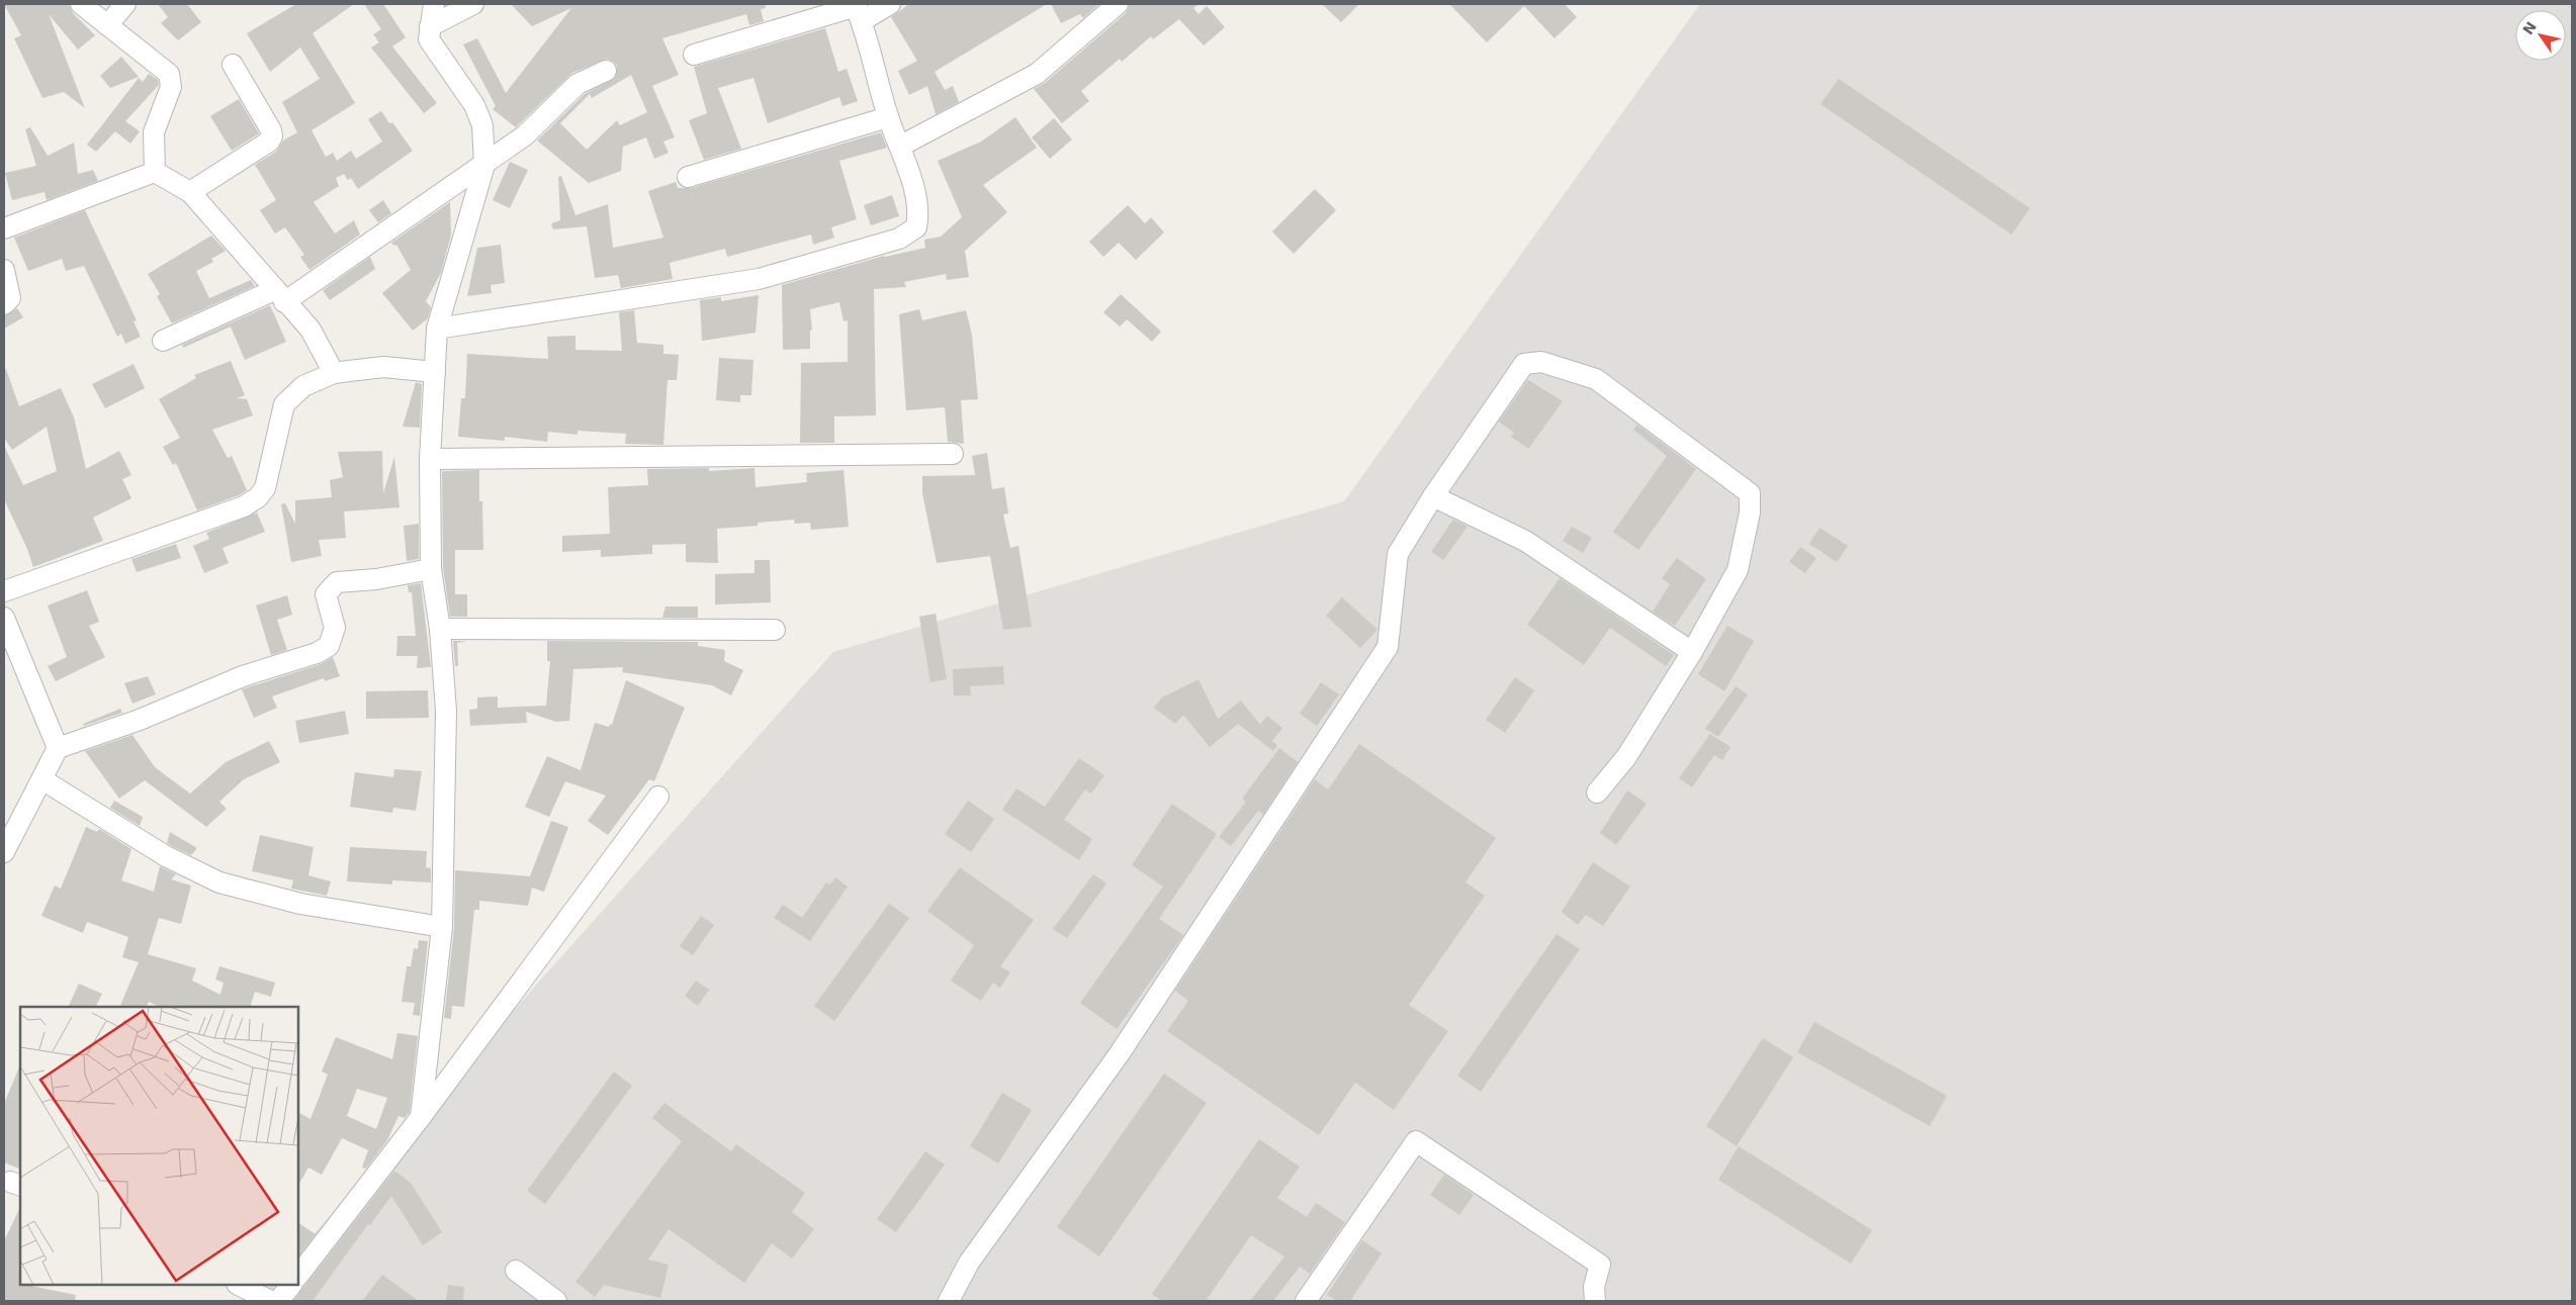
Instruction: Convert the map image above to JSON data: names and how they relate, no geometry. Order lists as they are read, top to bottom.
{
  "north": "top left"
}
